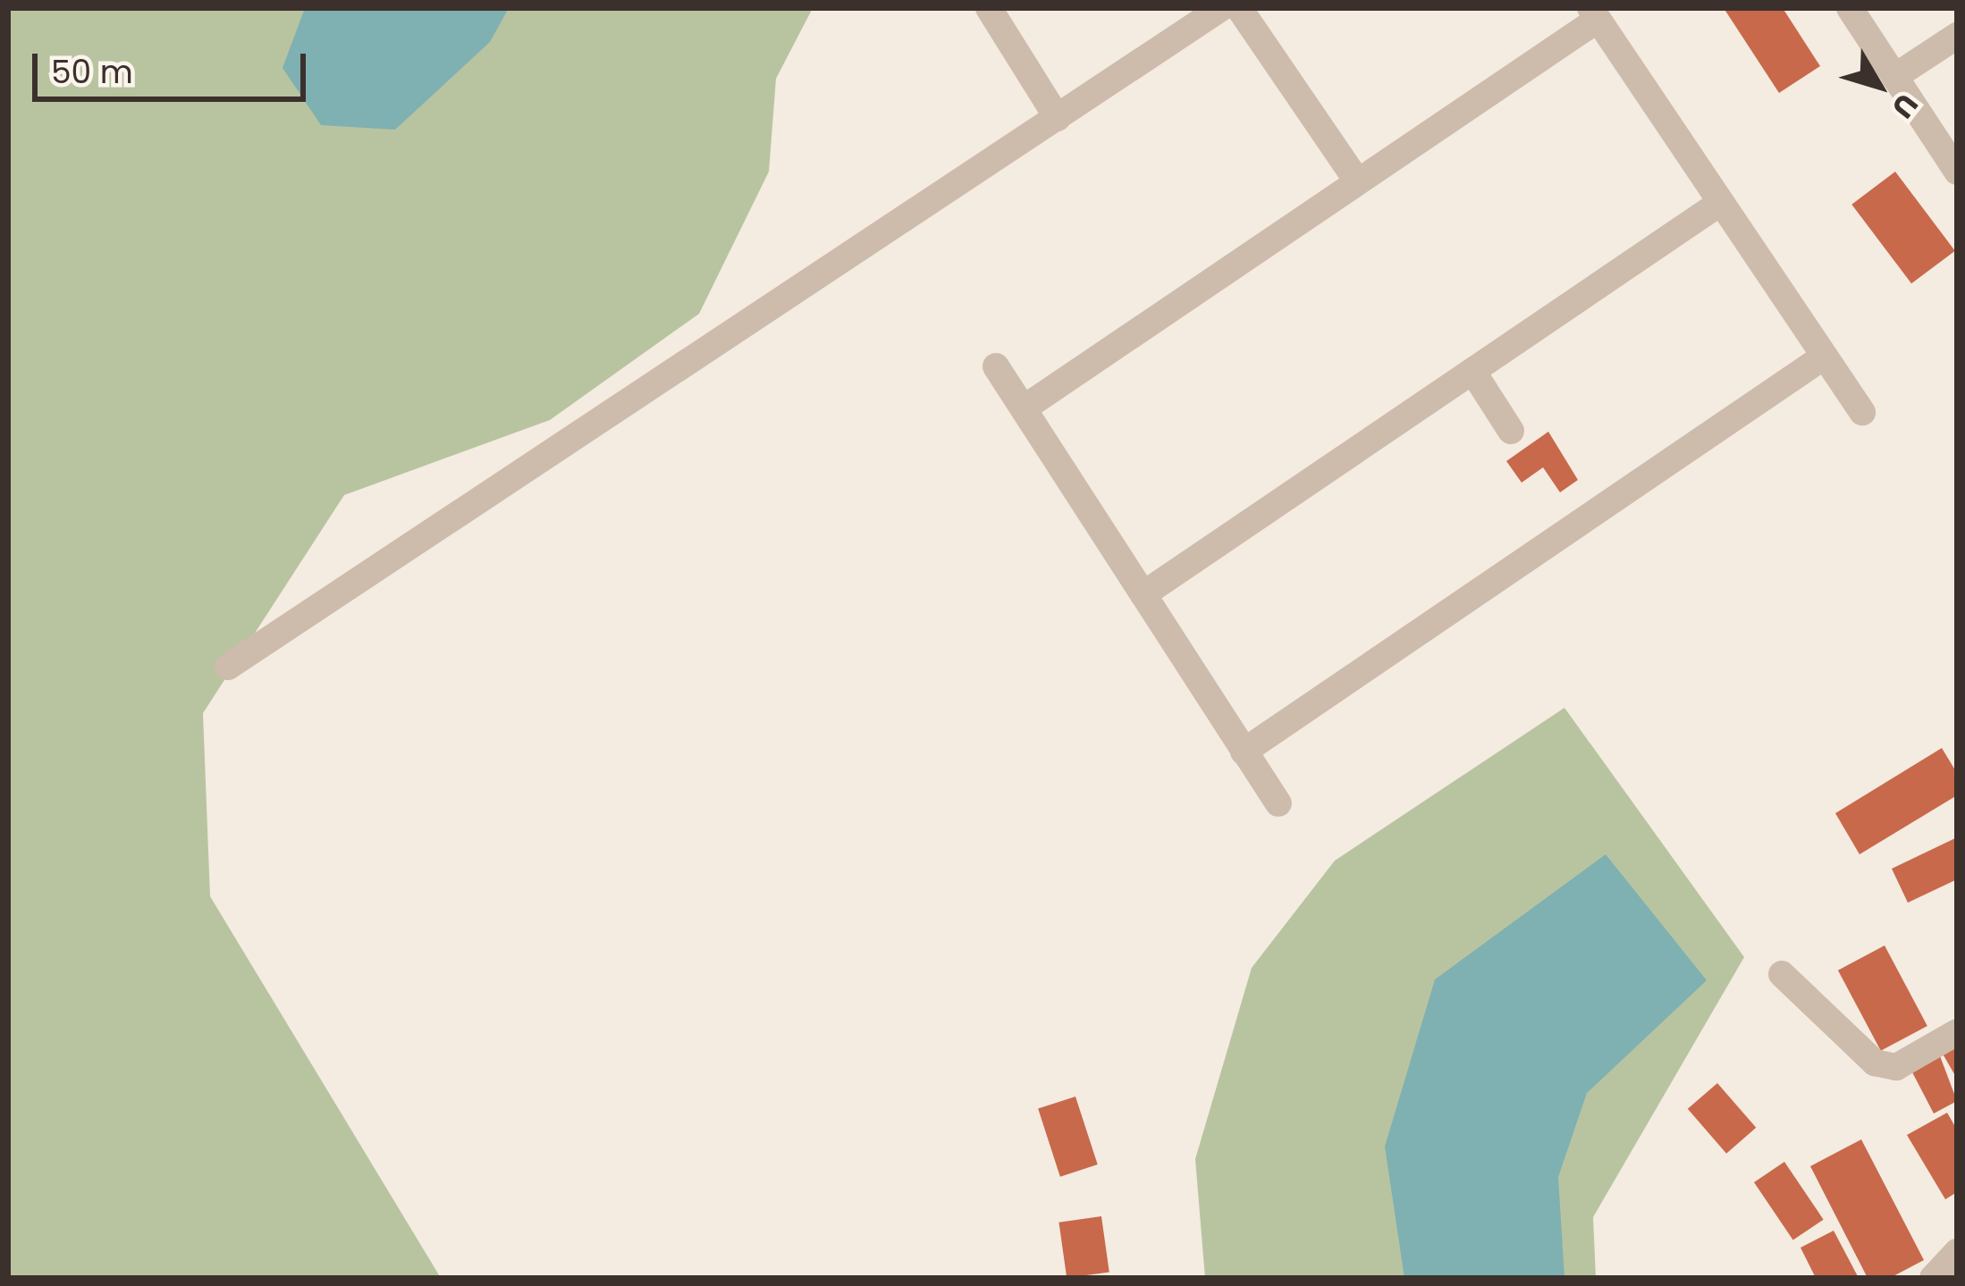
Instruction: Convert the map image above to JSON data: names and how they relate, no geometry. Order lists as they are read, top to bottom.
{
  "scale_bar": "50 m",
  "north": "bottom right"
}
